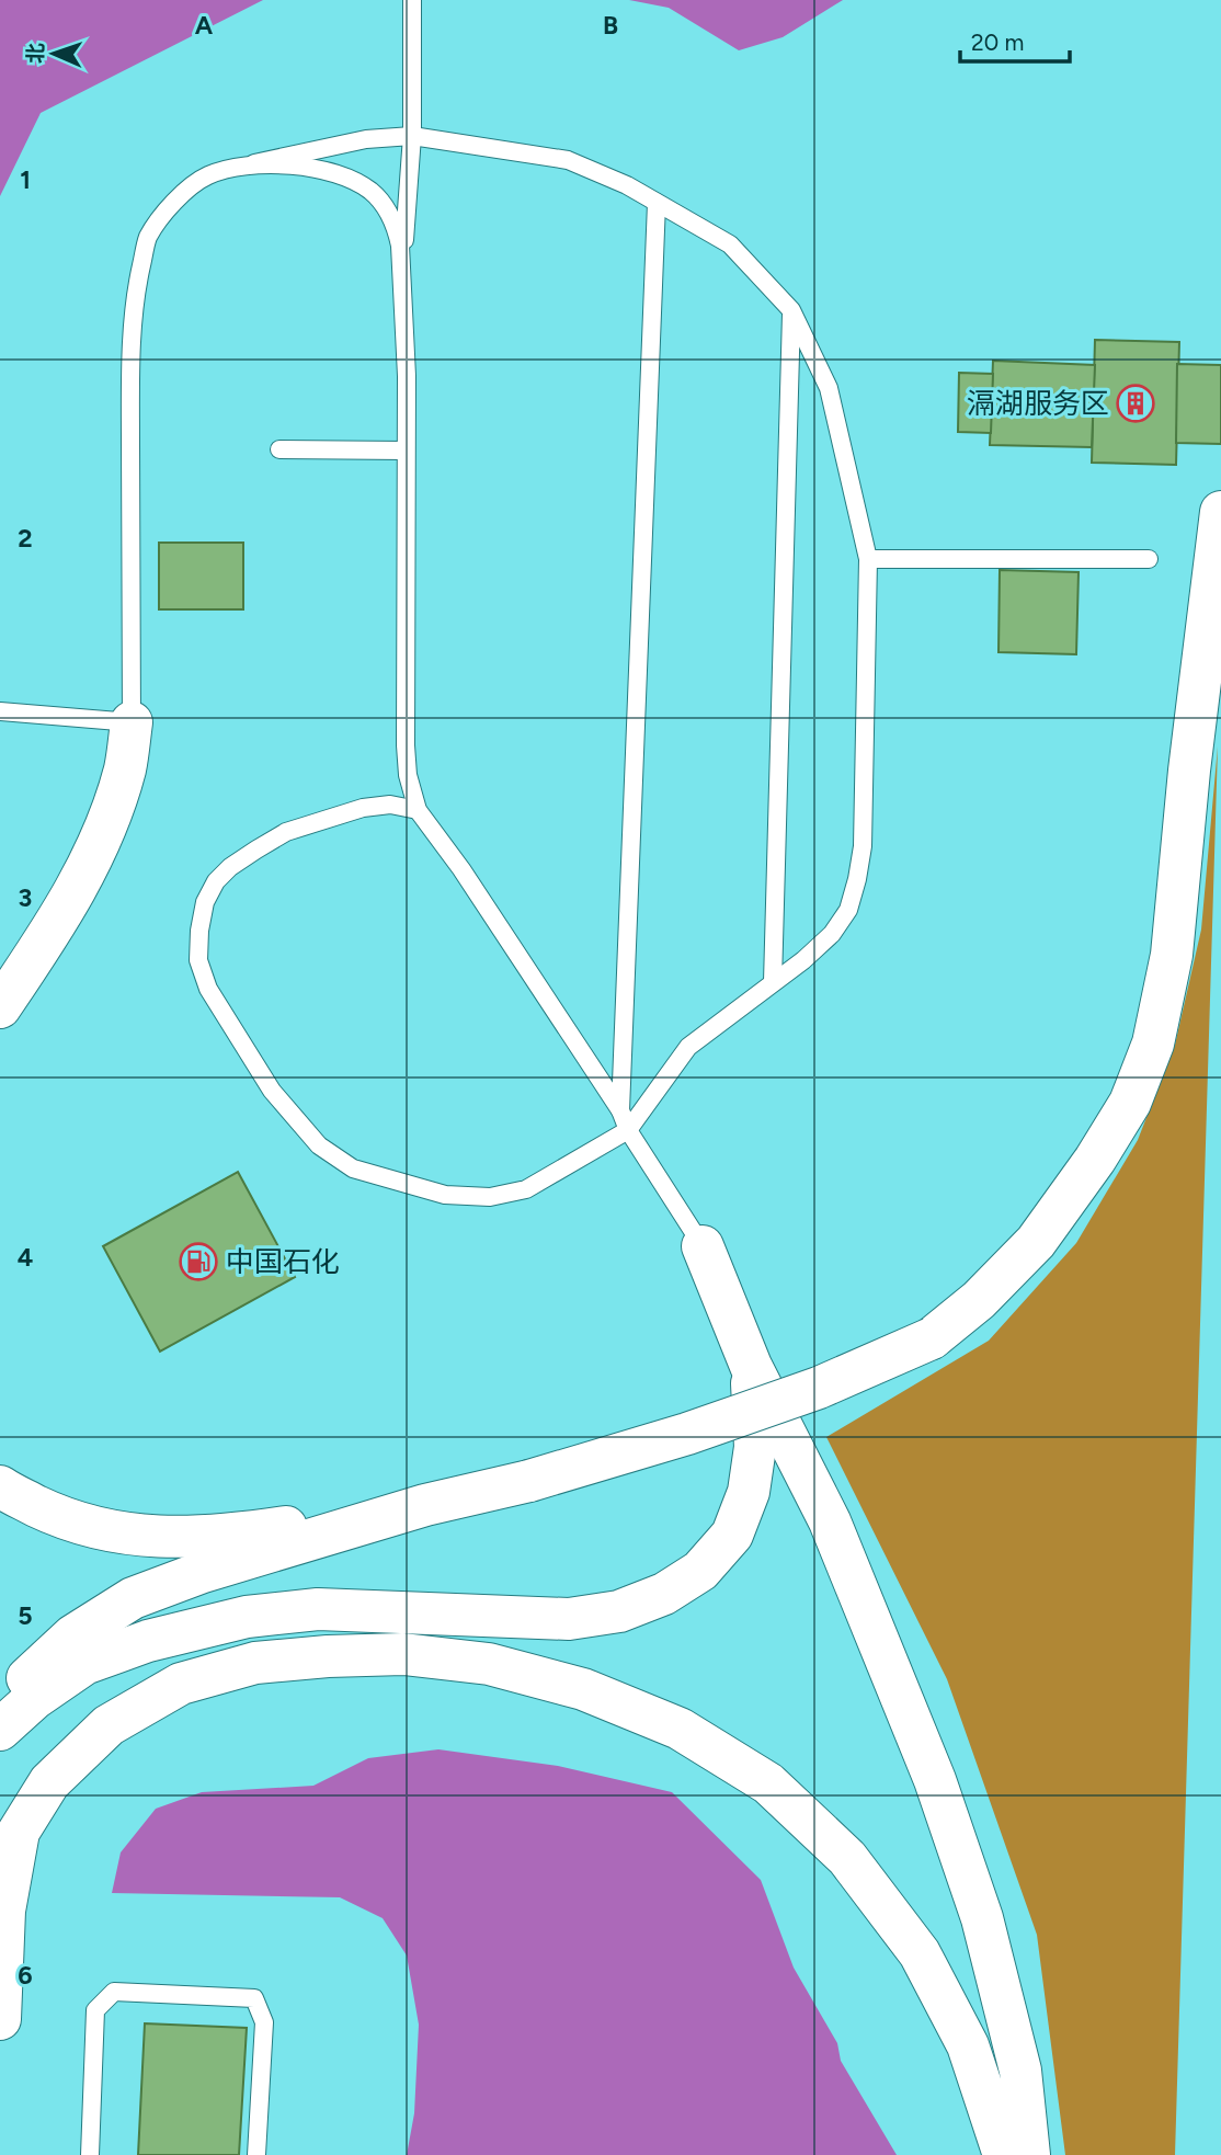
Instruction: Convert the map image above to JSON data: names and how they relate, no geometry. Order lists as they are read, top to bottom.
{
  "places": {
    "building": ["滆湖服务区"],
    "fuel station": ["中国石化"]
  },
  "scale_bar": "20 m",
  "north": "left",
  "grid": {
    "columns": ["A", "B"],
    "rows": [
      "1",
      "2",
      "3",
      "4",
      "5",
      "6"
    ]
  }
}
